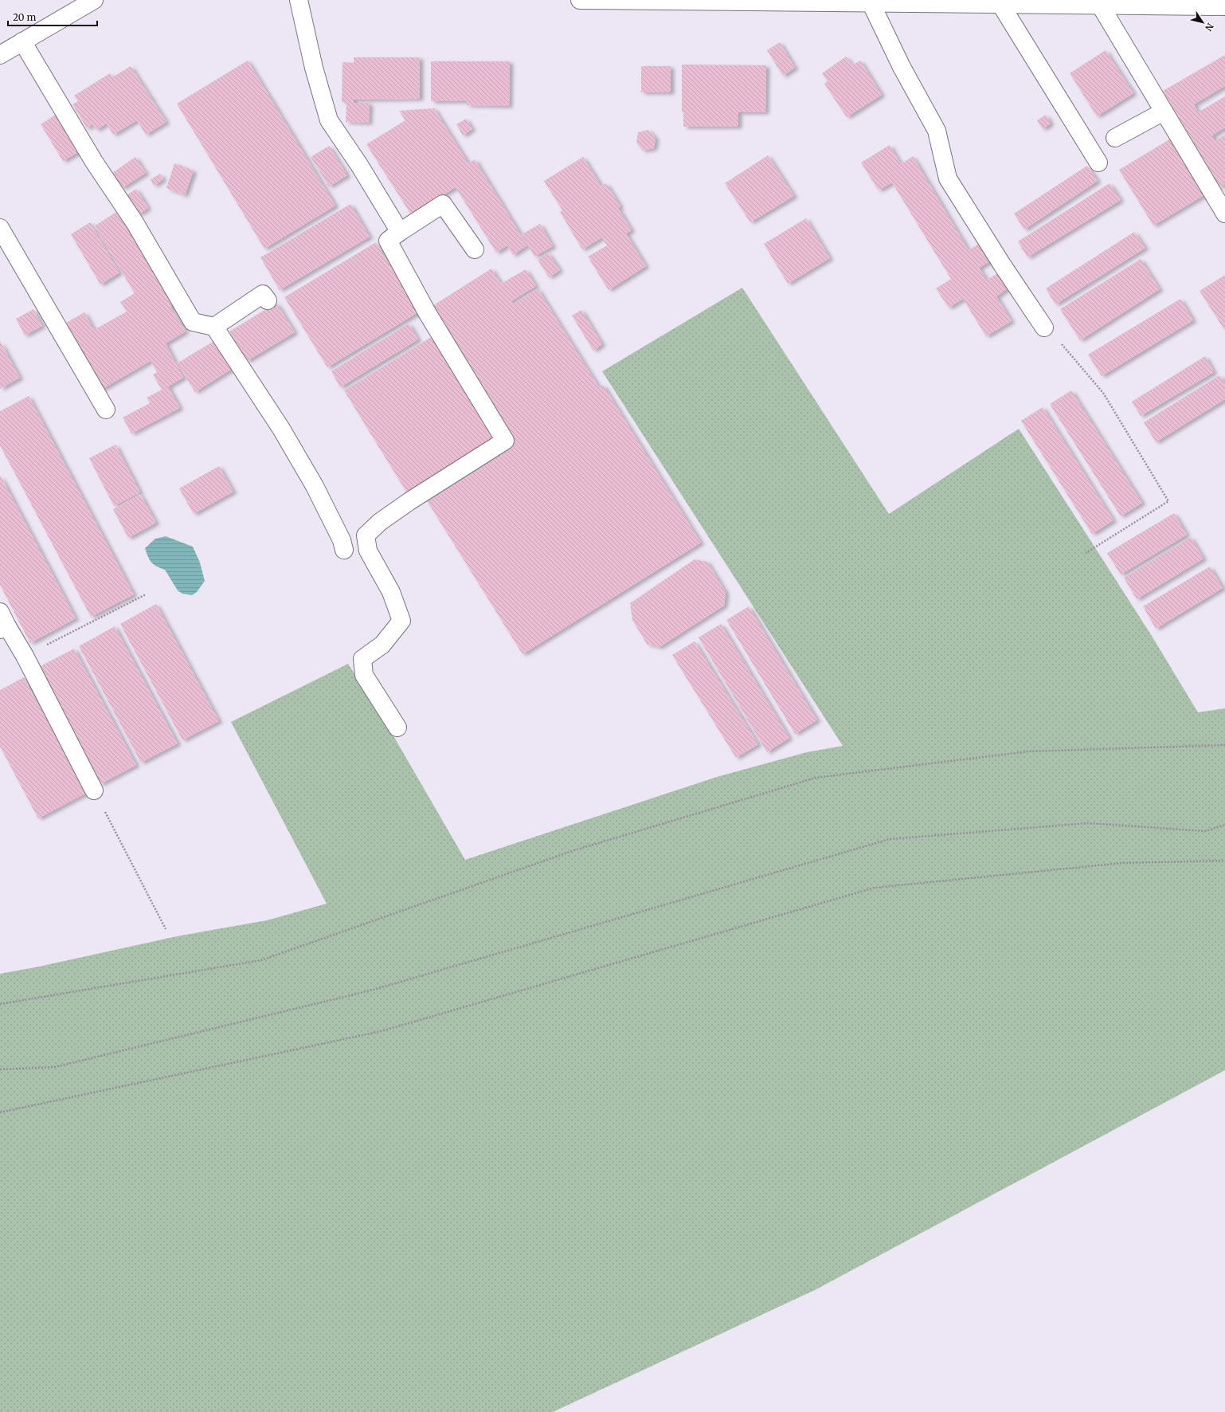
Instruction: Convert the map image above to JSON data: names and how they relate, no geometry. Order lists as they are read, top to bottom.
{
  "scale_bar": "20 m",
  "north": "bottom right"
}
